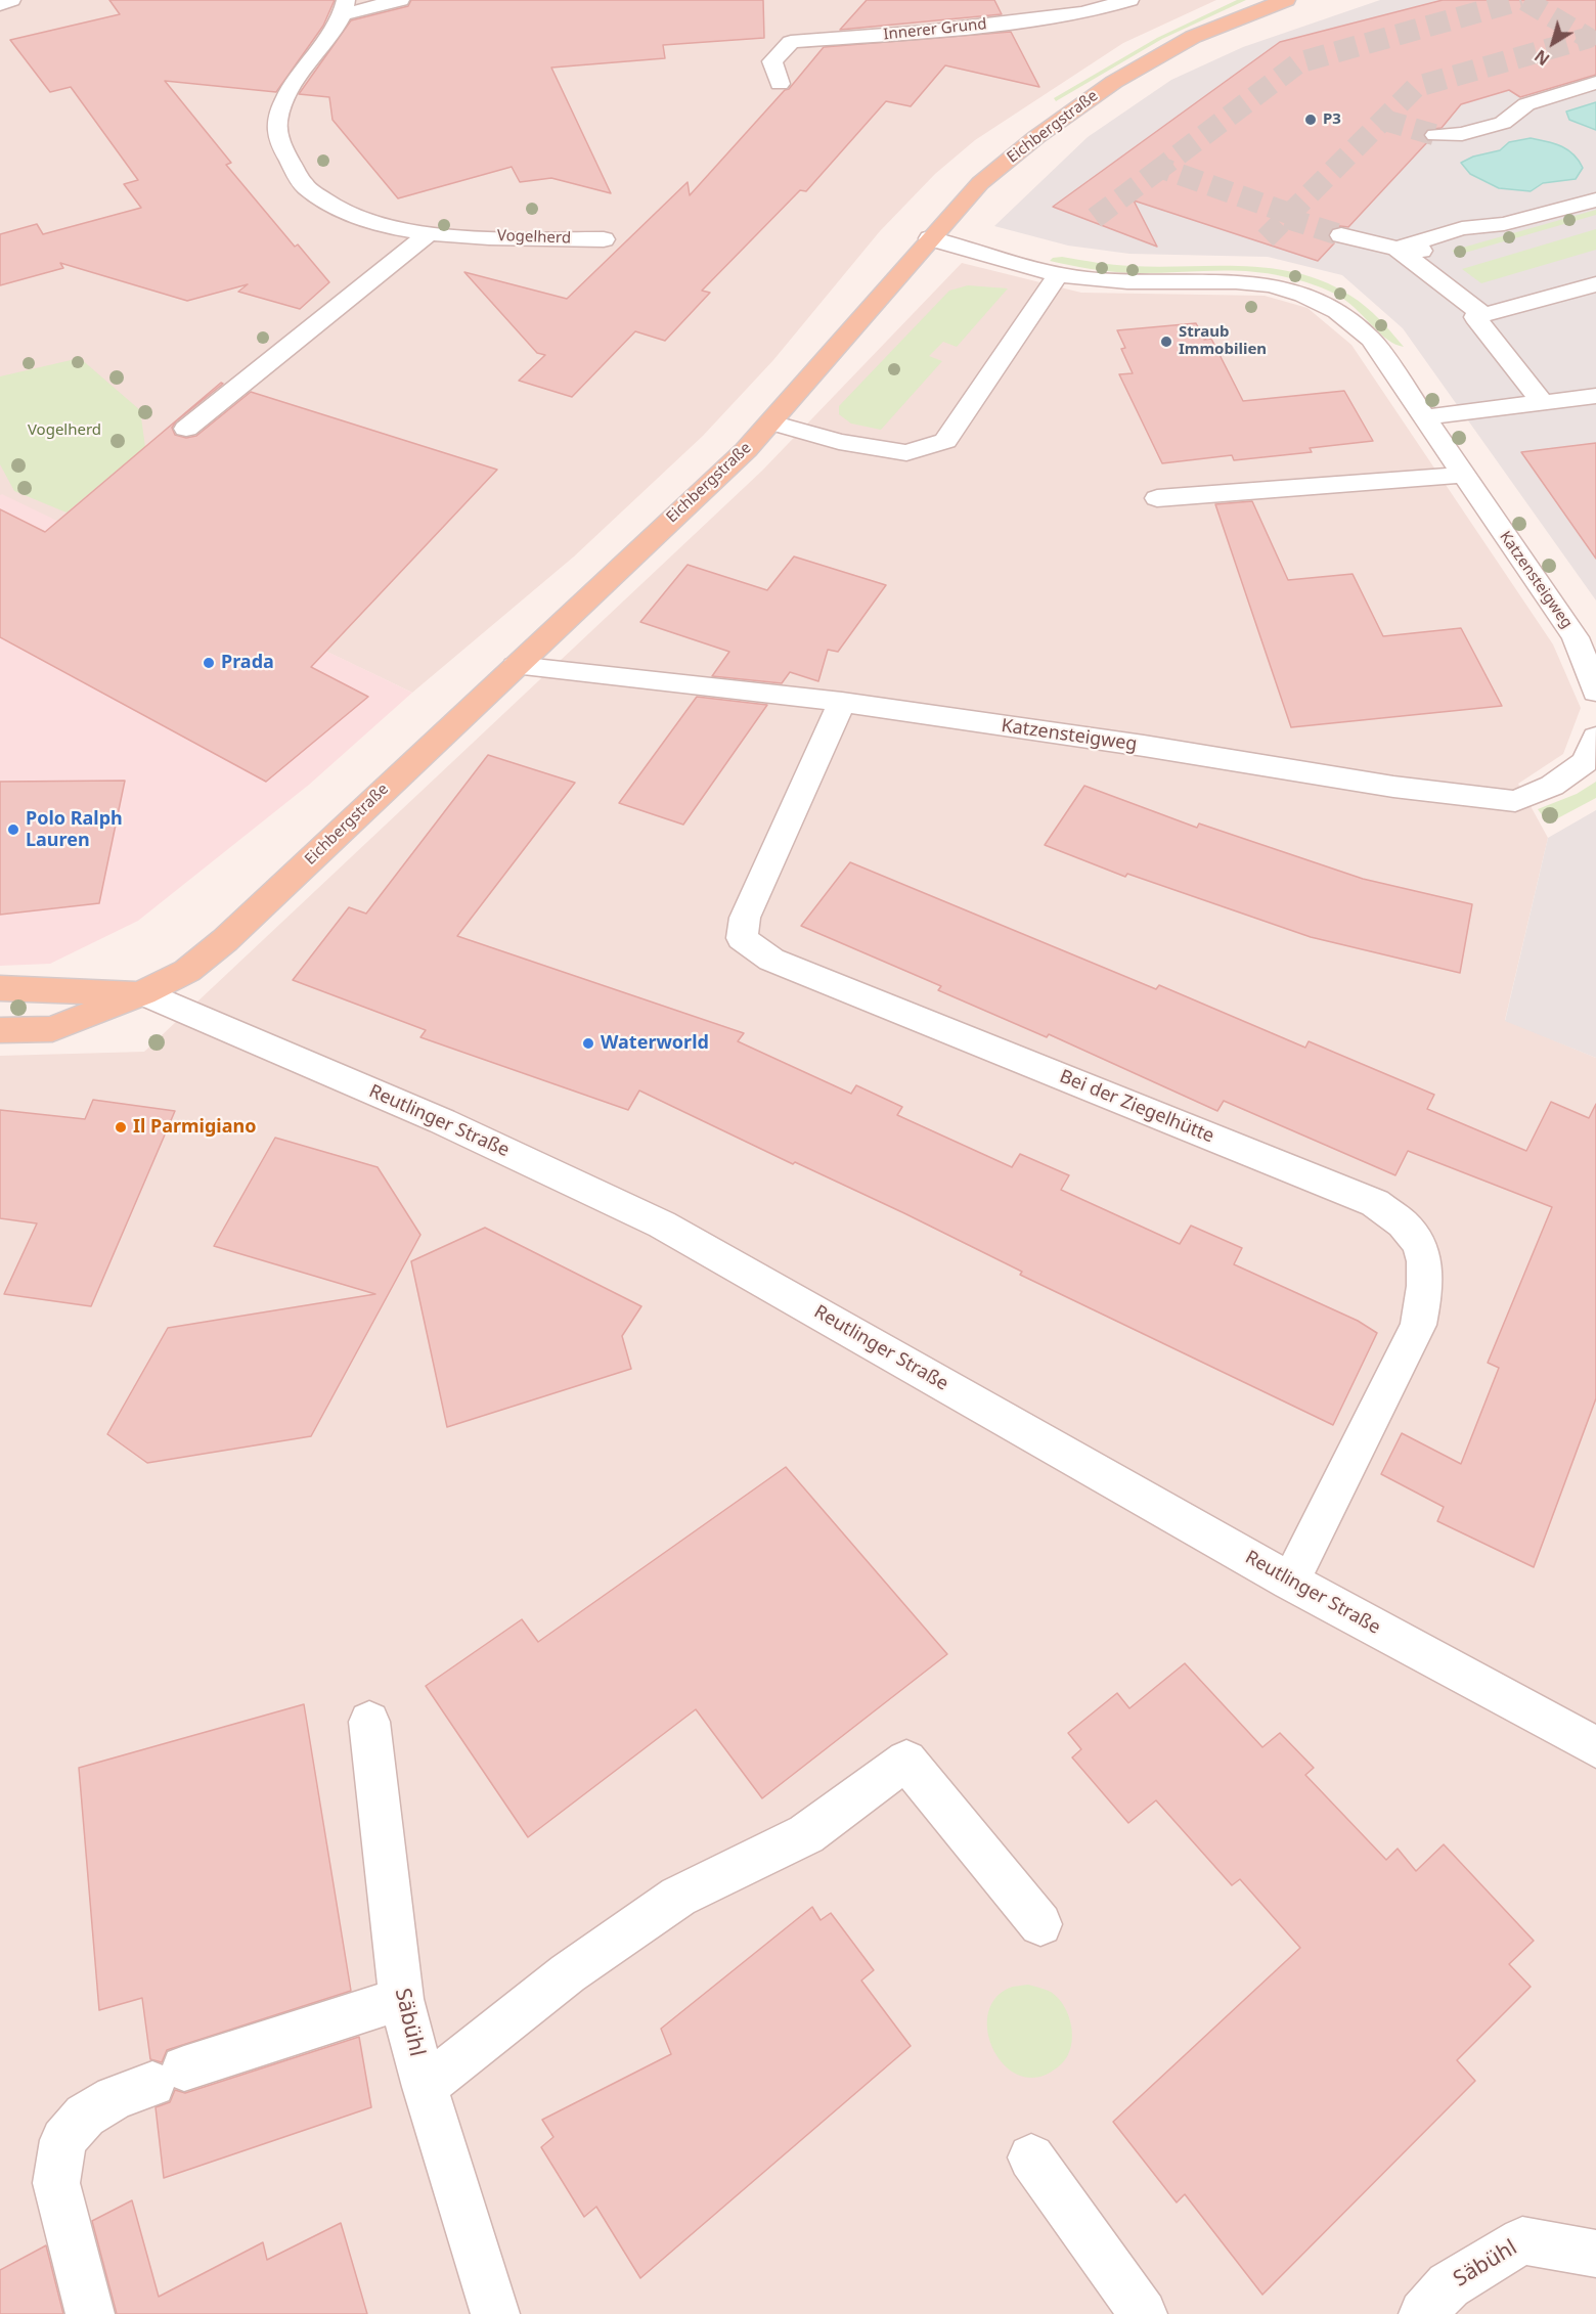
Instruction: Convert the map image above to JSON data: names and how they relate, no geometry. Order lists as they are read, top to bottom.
{
  "streets": {
    "main road": ["Eichbergstraße", "Reutlinger Straße"],
    "street": [
      "Innerer Grund",
      "Vogelherd",
      "Katzensteigweg",
      "Bei der Ziegelhütte",
      "Säbühl"
    ]
  },
  "crossings": [
    ["Eichbergstraße", "Katzensteigweg"],
    ["Eichbergstraße", "Reutlinger Straße"],
    ["Katzensteigweg", "Bei der Ziegelhütte"],
    ["Bei der Ziegelhütte", "Reutlinger Straße"]
  ],
  "parks": ["Vogelherd"],
  "places": [
    "P3",
    "Straub Immobilien",
    "Prada",
    "Polo Ralph Lauren",
    "Waterworld",
    "Il Parmigiano"
  ],
  "north": "bottom left"
}
